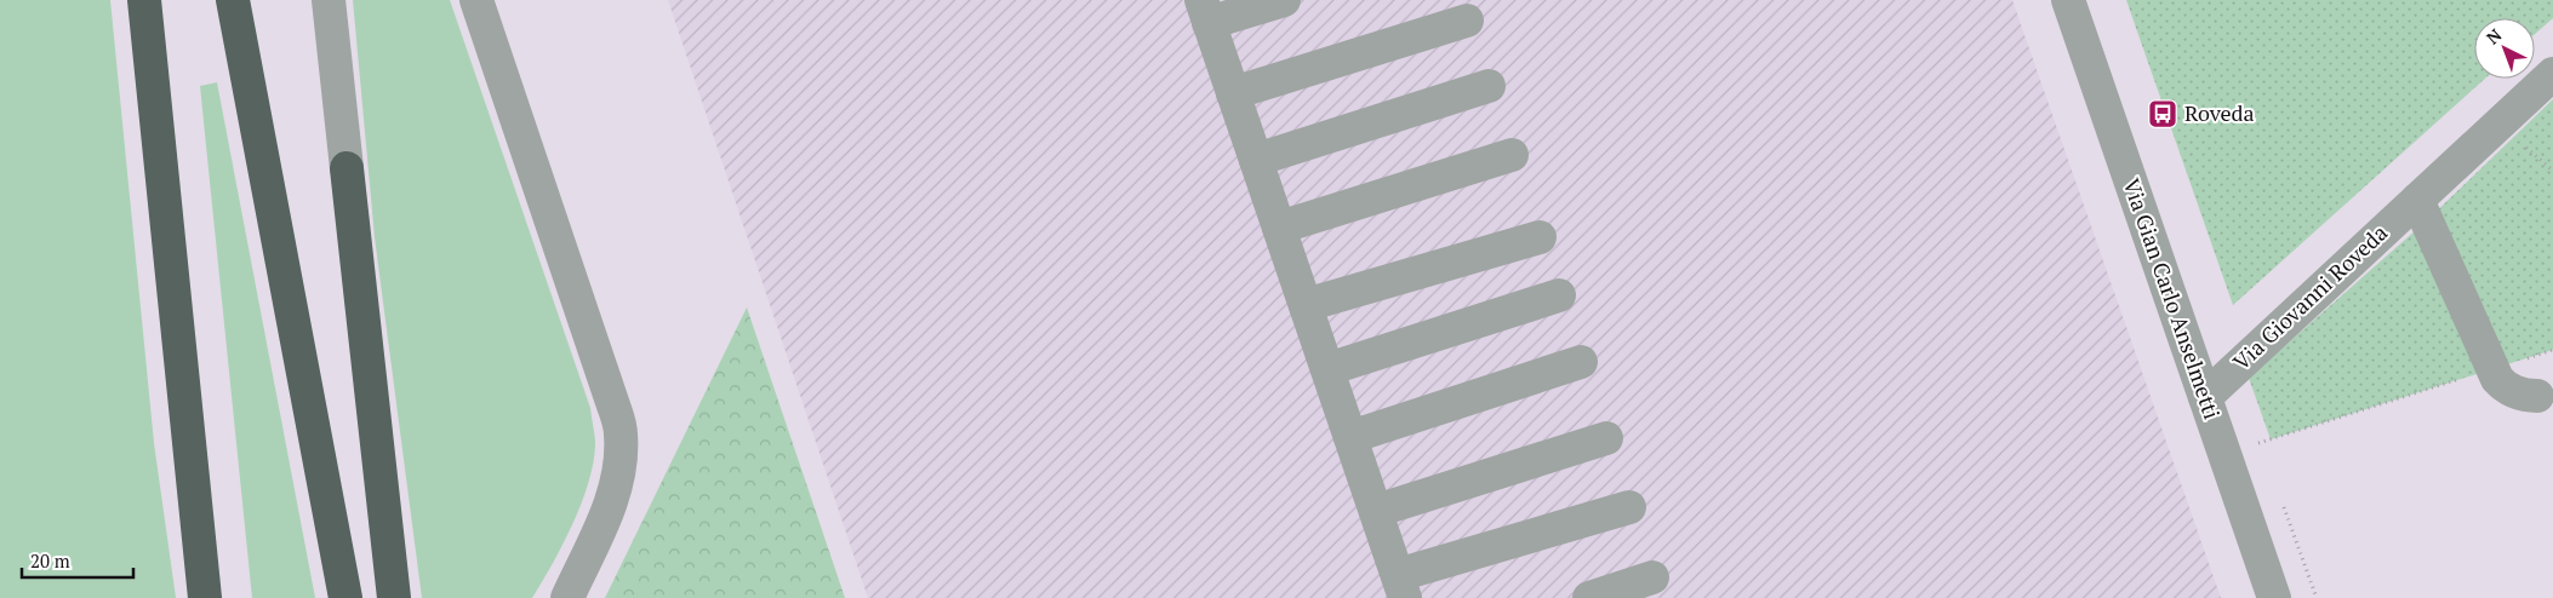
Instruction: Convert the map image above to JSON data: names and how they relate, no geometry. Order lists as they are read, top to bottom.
{
  "streets": {
    "street": ["Via Giovanni Roveda", "Via Gian Carlo Anselmetti"]
  },
  "crossings": [
    ["Via Giovanni Roveda", "Via Gian Carlo Anselmetti"]
  ],
  "places": {
    "bus stop": ["Roveda"]
  },
  "scale_bar": "20 m",
  "north": "top left"
}
